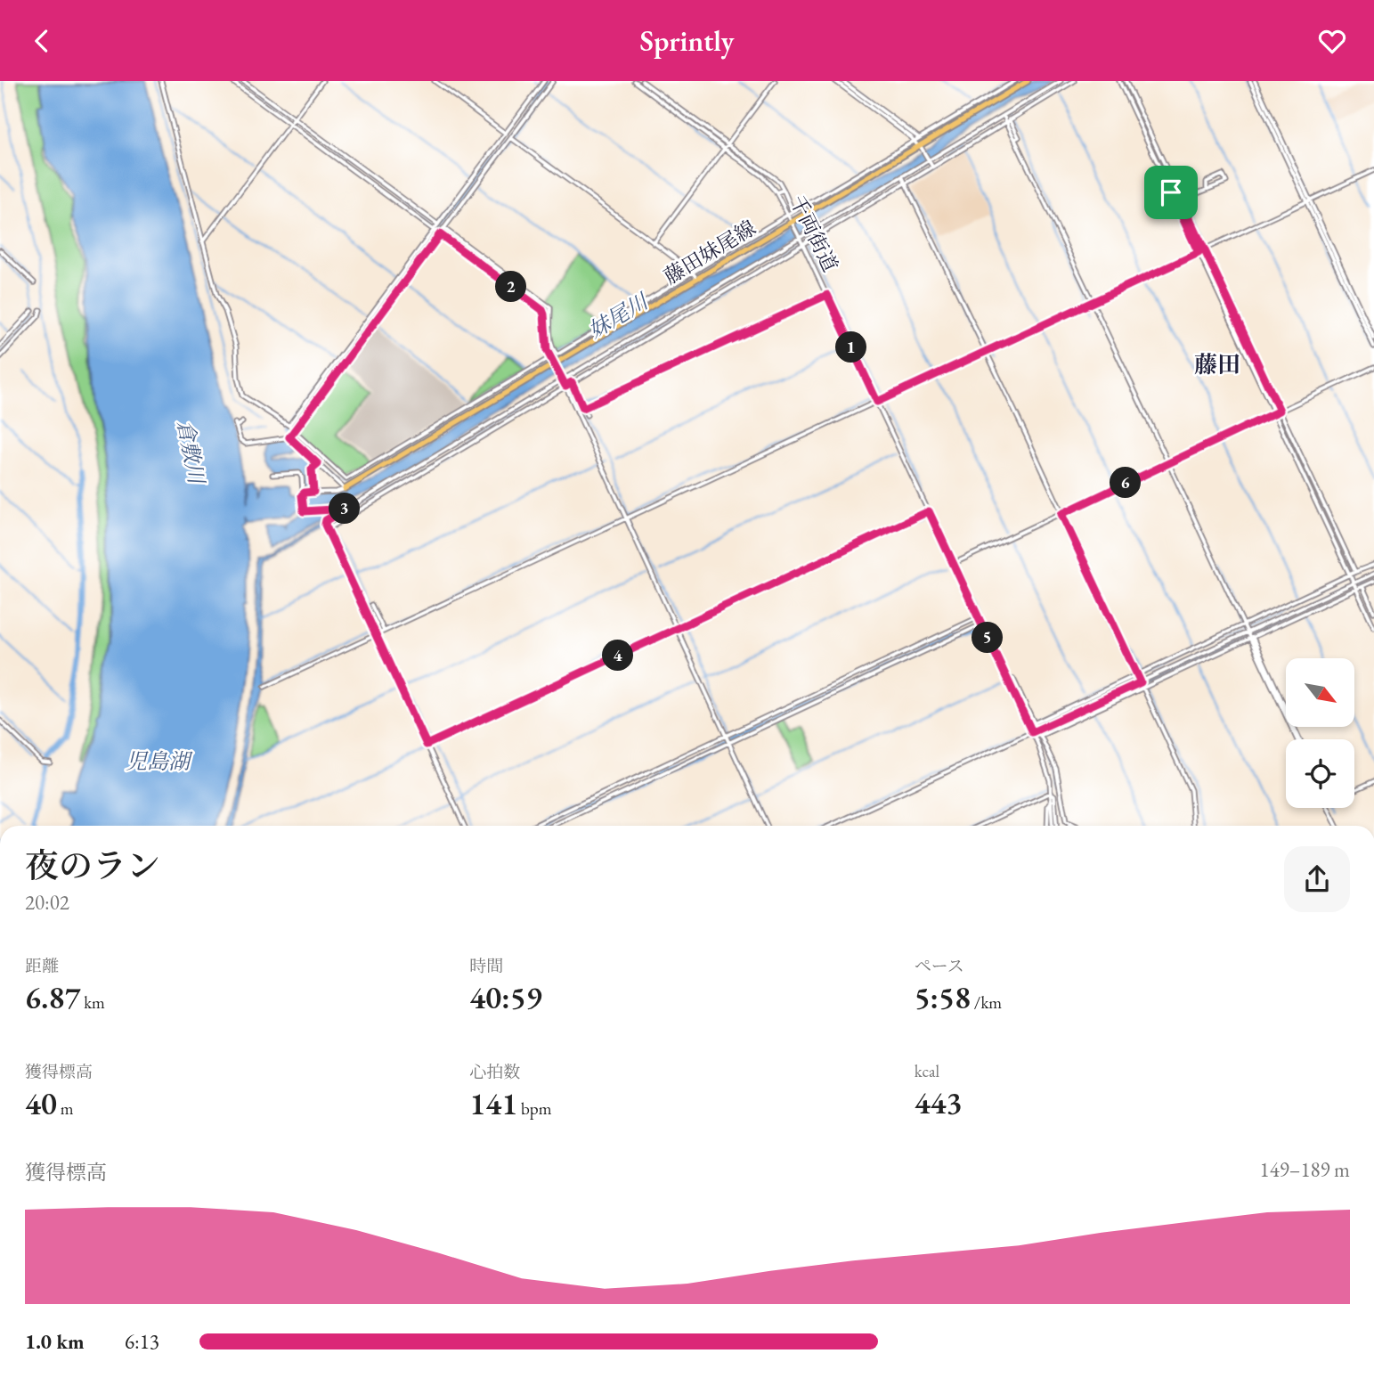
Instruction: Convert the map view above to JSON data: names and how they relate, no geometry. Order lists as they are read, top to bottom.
{
  "streets": {
    "main road": ["藤田妹尾線"],
    "street": ["千両街道"]
  },
  "crossings": [
    ["千両街道", "藤田妹尾線"]
  ],
  "districts": ["藤田"],
  "water": ["妹尾川", "倉敷川", "児島湖"],
  "north": "bottom right",
  "page": {
    "header": "Sprintly",
    "pins": [
      "2",
      "1",
      "6",
      "3",
      "5",
      "4"
    ],
    "heading": ["夜のラン", "20:02"],
    "stats": [
      ["距離", "6.87 km"],
      ["時間", "40:59"],
      ["ペース", "5:58 /km"],
      ["獲得標高", "40 m"],
      ["心拍数", "141 bpm"],
      ["kcal", "443"]
    ],
    "chart": ["獲得標高", "149–189 m"],
    "list": [
      {
        "name": "1.0 km",
        "note": "6:13"
      }
    ]
  }
}
